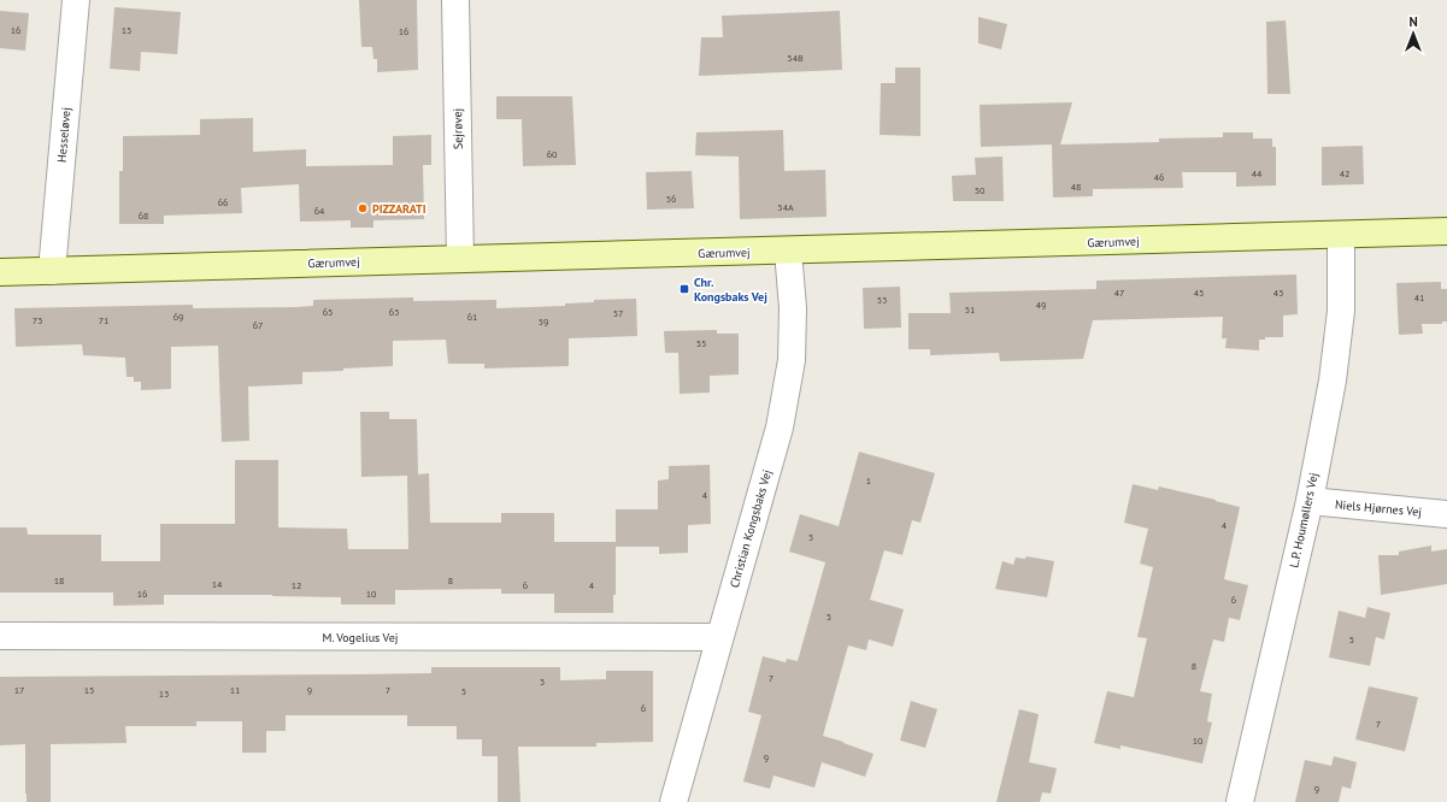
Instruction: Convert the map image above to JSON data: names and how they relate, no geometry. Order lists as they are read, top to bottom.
{
  "streets": {
    "main road": ["Gærumvej"],
    "street": [
      "Sejrøvej",
      "Hesseløvej",
      "Niels Hjørnes Vej",
      "L.P. Houmøllers Vej",
      "Christian Kongsbaks Vej",
      "M. Vogelius Vej"
    ]
  },
  "crossings": [
    ["Sejrøvej", "Gærumvej"],
    ["Hesseløvej", "Gærumvej"],
    ["Gærumvej", "L.P. Houmøllers Vej"],
    ["Gærumvej", "Christian Kongsbaks Vej"],
    ["Niels Hjørnes Vej", "L.P. Houmøllers Vej"],
    ["Christian Kongsbaks Vej", "M. Vogelius Vej"]
  ],
  "places": {
    "other": ["PIZZARATI"],
    "transit": ["Chr. Kongsbaks Vej"]
  },
  "house_numbers": [
    "16",
    "15",
    "16",
    "54B",
    "60",
    "44",
    "42",
    "46",
    "48",
    "50",
    "56",
    "66",
    "54A",
    "64",
    "68",
    "47",
    "45",
    "43",
    "41",
    "53",
    "49",
    "51",
    "65",
    "63",
    "57",
    "69",
    "61",
    "73",
    "71",
    "59",
    "67",
    "55",
    "1",
    "4",
    "4",
    "3",
    "18",
    "8",
    "14",
    "12",
    "6",
    "4",
    "16",
    "10",
    "6",
    "5",
    "5",
    "8",
    "7",
    "3",
    "17",
    "15",
    "11",
    "9",
    "7",
    "5",
    "13",
    "6",
    "7",
    "10",
    "9",
    "9"
  ],
  "north": "top"
}
